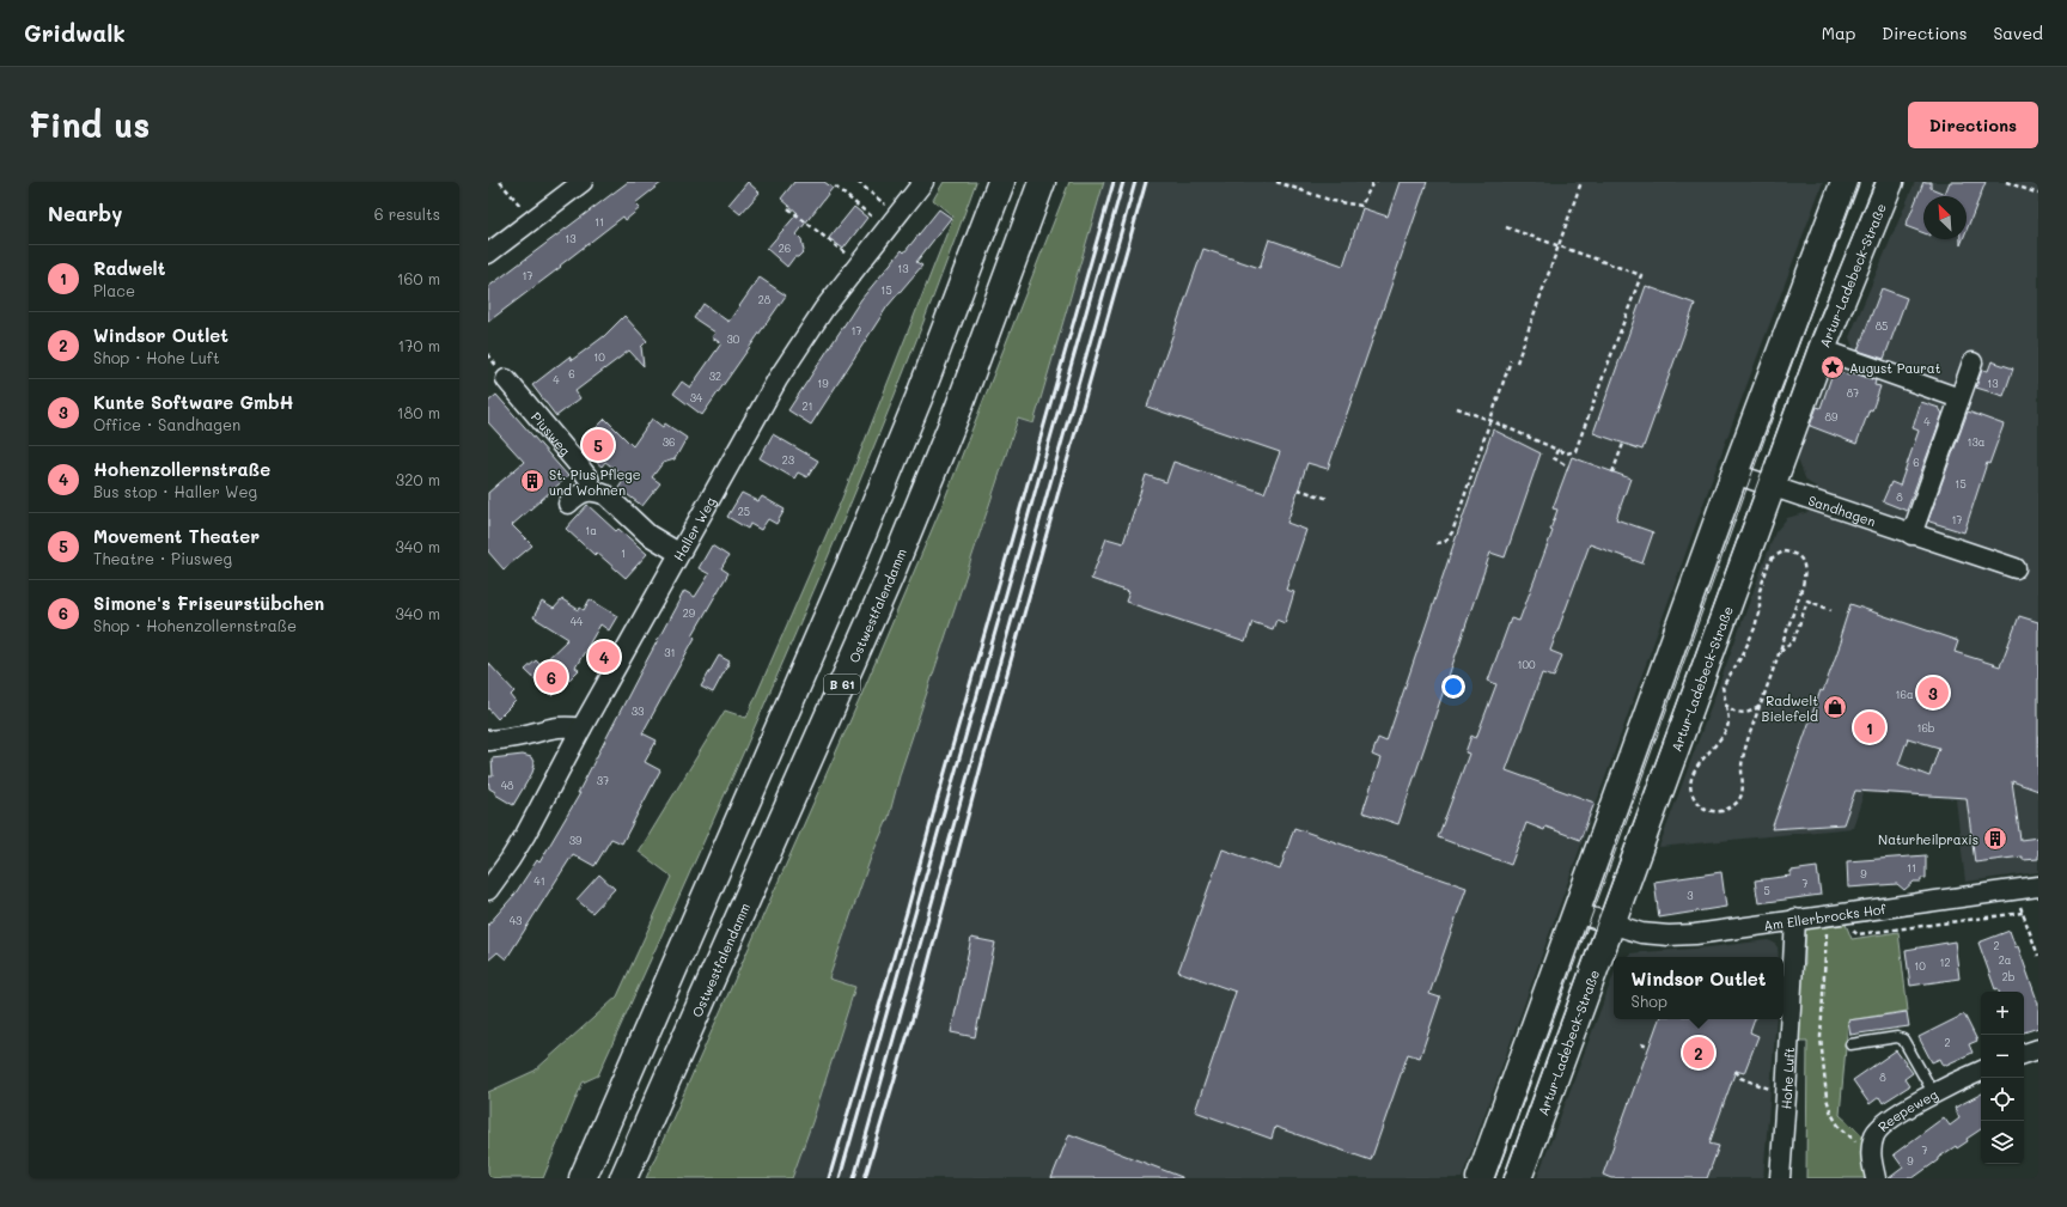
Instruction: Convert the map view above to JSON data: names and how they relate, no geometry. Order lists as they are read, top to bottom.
{
  "streets": {
    "main road": ["Artur-Ladebeck-Straße", "Ostwestfalendamm", "B 61"],
    "street": [
      "Piusweg",
      "Sandhagen",
      "Haller Weg",
      "Am Ellerbrocks Hof",
      "Hohe Luft",
      "Reepeweg"
    ]
  },
  "crossings": [
    ["Artur-Ladebeck-Straße", "Sandhagen"],
    ["Artur-Ladebeck-Straße", "Am Ellerbrocks Hof"],
    ["Am Ellerbrocks Hof", "Hohe Luft"]
  ],
  "places": {
    "place": ["August Paurat"],
    "building": ["St. Pius Pflege und Wohnen", "Naturheilpraxis"],
    "shop": ["Radwelt Bielefeld"]
  },
  "house_numbers": [
    "11",
    "13",
    "26",
    "13",
    "17",
    "15",
    "28",
    "85",
    "17",
    "30",
    "10",
    "6",
    "32",
    "4",
    "19",
    "13",
    "87",
    "34",
    "21",
    "89",
    "4",
    "36",
    "13a",
    "23",
    "6",
    "15",
    "8",
    "25",
    "17",
    "1a",
    "1",
    "29",
    "44",
    "31",
    "100",
    "16a",
    "33",
    "16b",
    "37",
    "48",
    "39",
    "11",
    "9",
    "41",
    "7",
    "5",
    "3",
    "43",
    "2",
    "2a",
    "12",
    "10",
    "2b",
    "2",
    "8",
    "7",
    "9"
  ],
  "north": "top left",
  "page": {
    "header": "Gridwalk",
    "nav": ["Map", "Directions", "Saved"],
    "buttons": "Directions",
    "title": "Find us",
    "heading": ["Nearby", "6 results"],
    "list": [
      {
        "mark": "1",
        "name": "Radwelt",
        "note": "Place",
        "value": "160 m"
      },
      {
        "mark": "2",
        "name": "Windsor Outlet",
        "note": "Shop · Hohe Luft",
        "value": "170 m"
      },
      {
        "mark": "3",
        "name": "Kunte Software GmbH",
        "note": "Office · Sandhagen",
        "value": "180 m"
      },
      {
        "mark": "4",
        "name": "Hohenzollernstraße",
        "note": "Bus stop · Haller Weg",
        "value": "320 m"
      },
      {
        "mark": "5",
        "name": "Movement Theater",
        "note": "Theatre · Piusweg",
        "value": "340 m"
      },
      {
        "mark": "6",
        "name": "Simone's Friseurstübchen",
        "note": "Shop · Hohenzollernstraße",
        "value": "340 m"
      }
    ],
    "pins": [
      "5",
      "4",
      "6",
      "3",
      "1",
      "2"
    ],
    "popup": ["Windsor Outlet", "Shop"],
    "map_buttons": ["+", "−"]
  }
}
